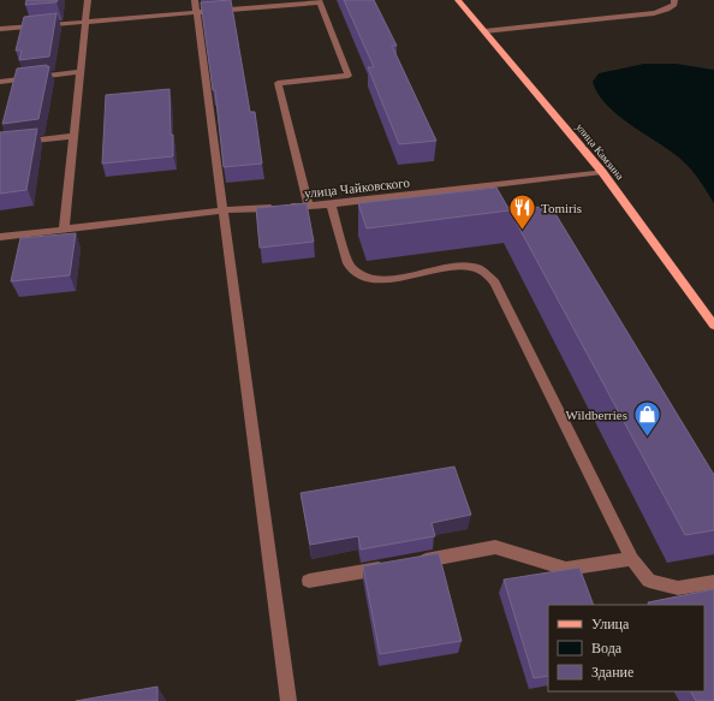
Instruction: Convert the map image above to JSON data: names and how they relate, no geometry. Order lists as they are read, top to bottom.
{
  "streets": {
    "main road": ["улица Камзина"],
    "street": ["улица Чайковского"]
  },
  "crossings": [
    ["улица Камзина", "улица Чайковского"]
  ],
  "places": {
    "restaurant": ["Tomiris"],
    "shop": ["Wildberries"]
  },
  "legend": ["Улица", "Вода", "Здание"]
}
